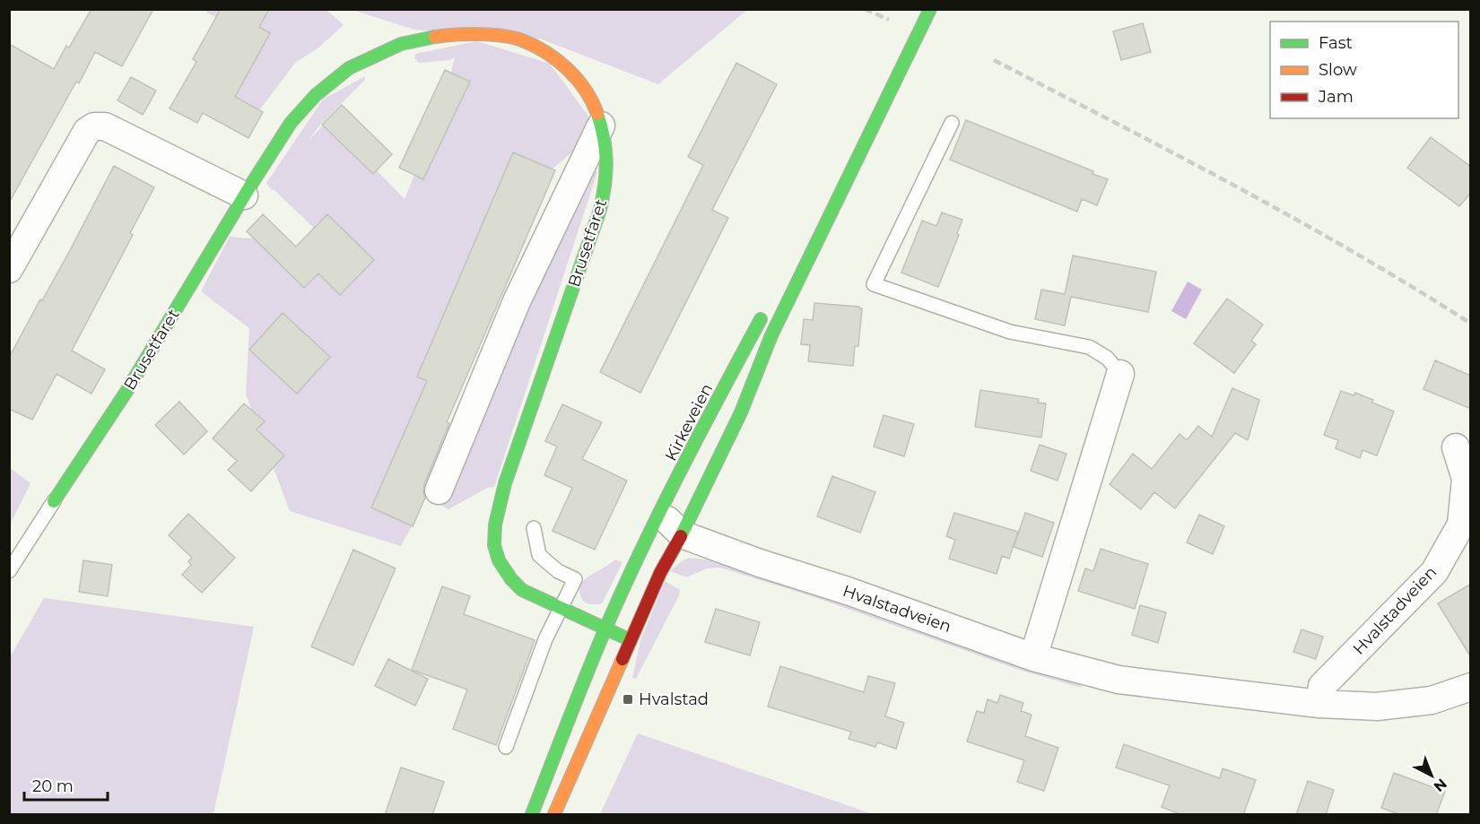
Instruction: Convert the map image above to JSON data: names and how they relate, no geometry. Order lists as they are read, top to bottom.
{
  "streets": {
    "main road": ["Brusetfaret", "Kirkeveien"],
    "street": ["Hvalstadveien"]
  },
  "crossings": [
    ["Brusetfaret", "Kirkeveien"],
    ["Kirkeveien", "Hvalstadveien"]
  ],
  "places": {
    "transit": ["Hvalstad"]
  },
  "legend": ["Fast", "Slow", "Jam"],
  "scale_bar": "20 m",
  "north": "bottom right"
}
